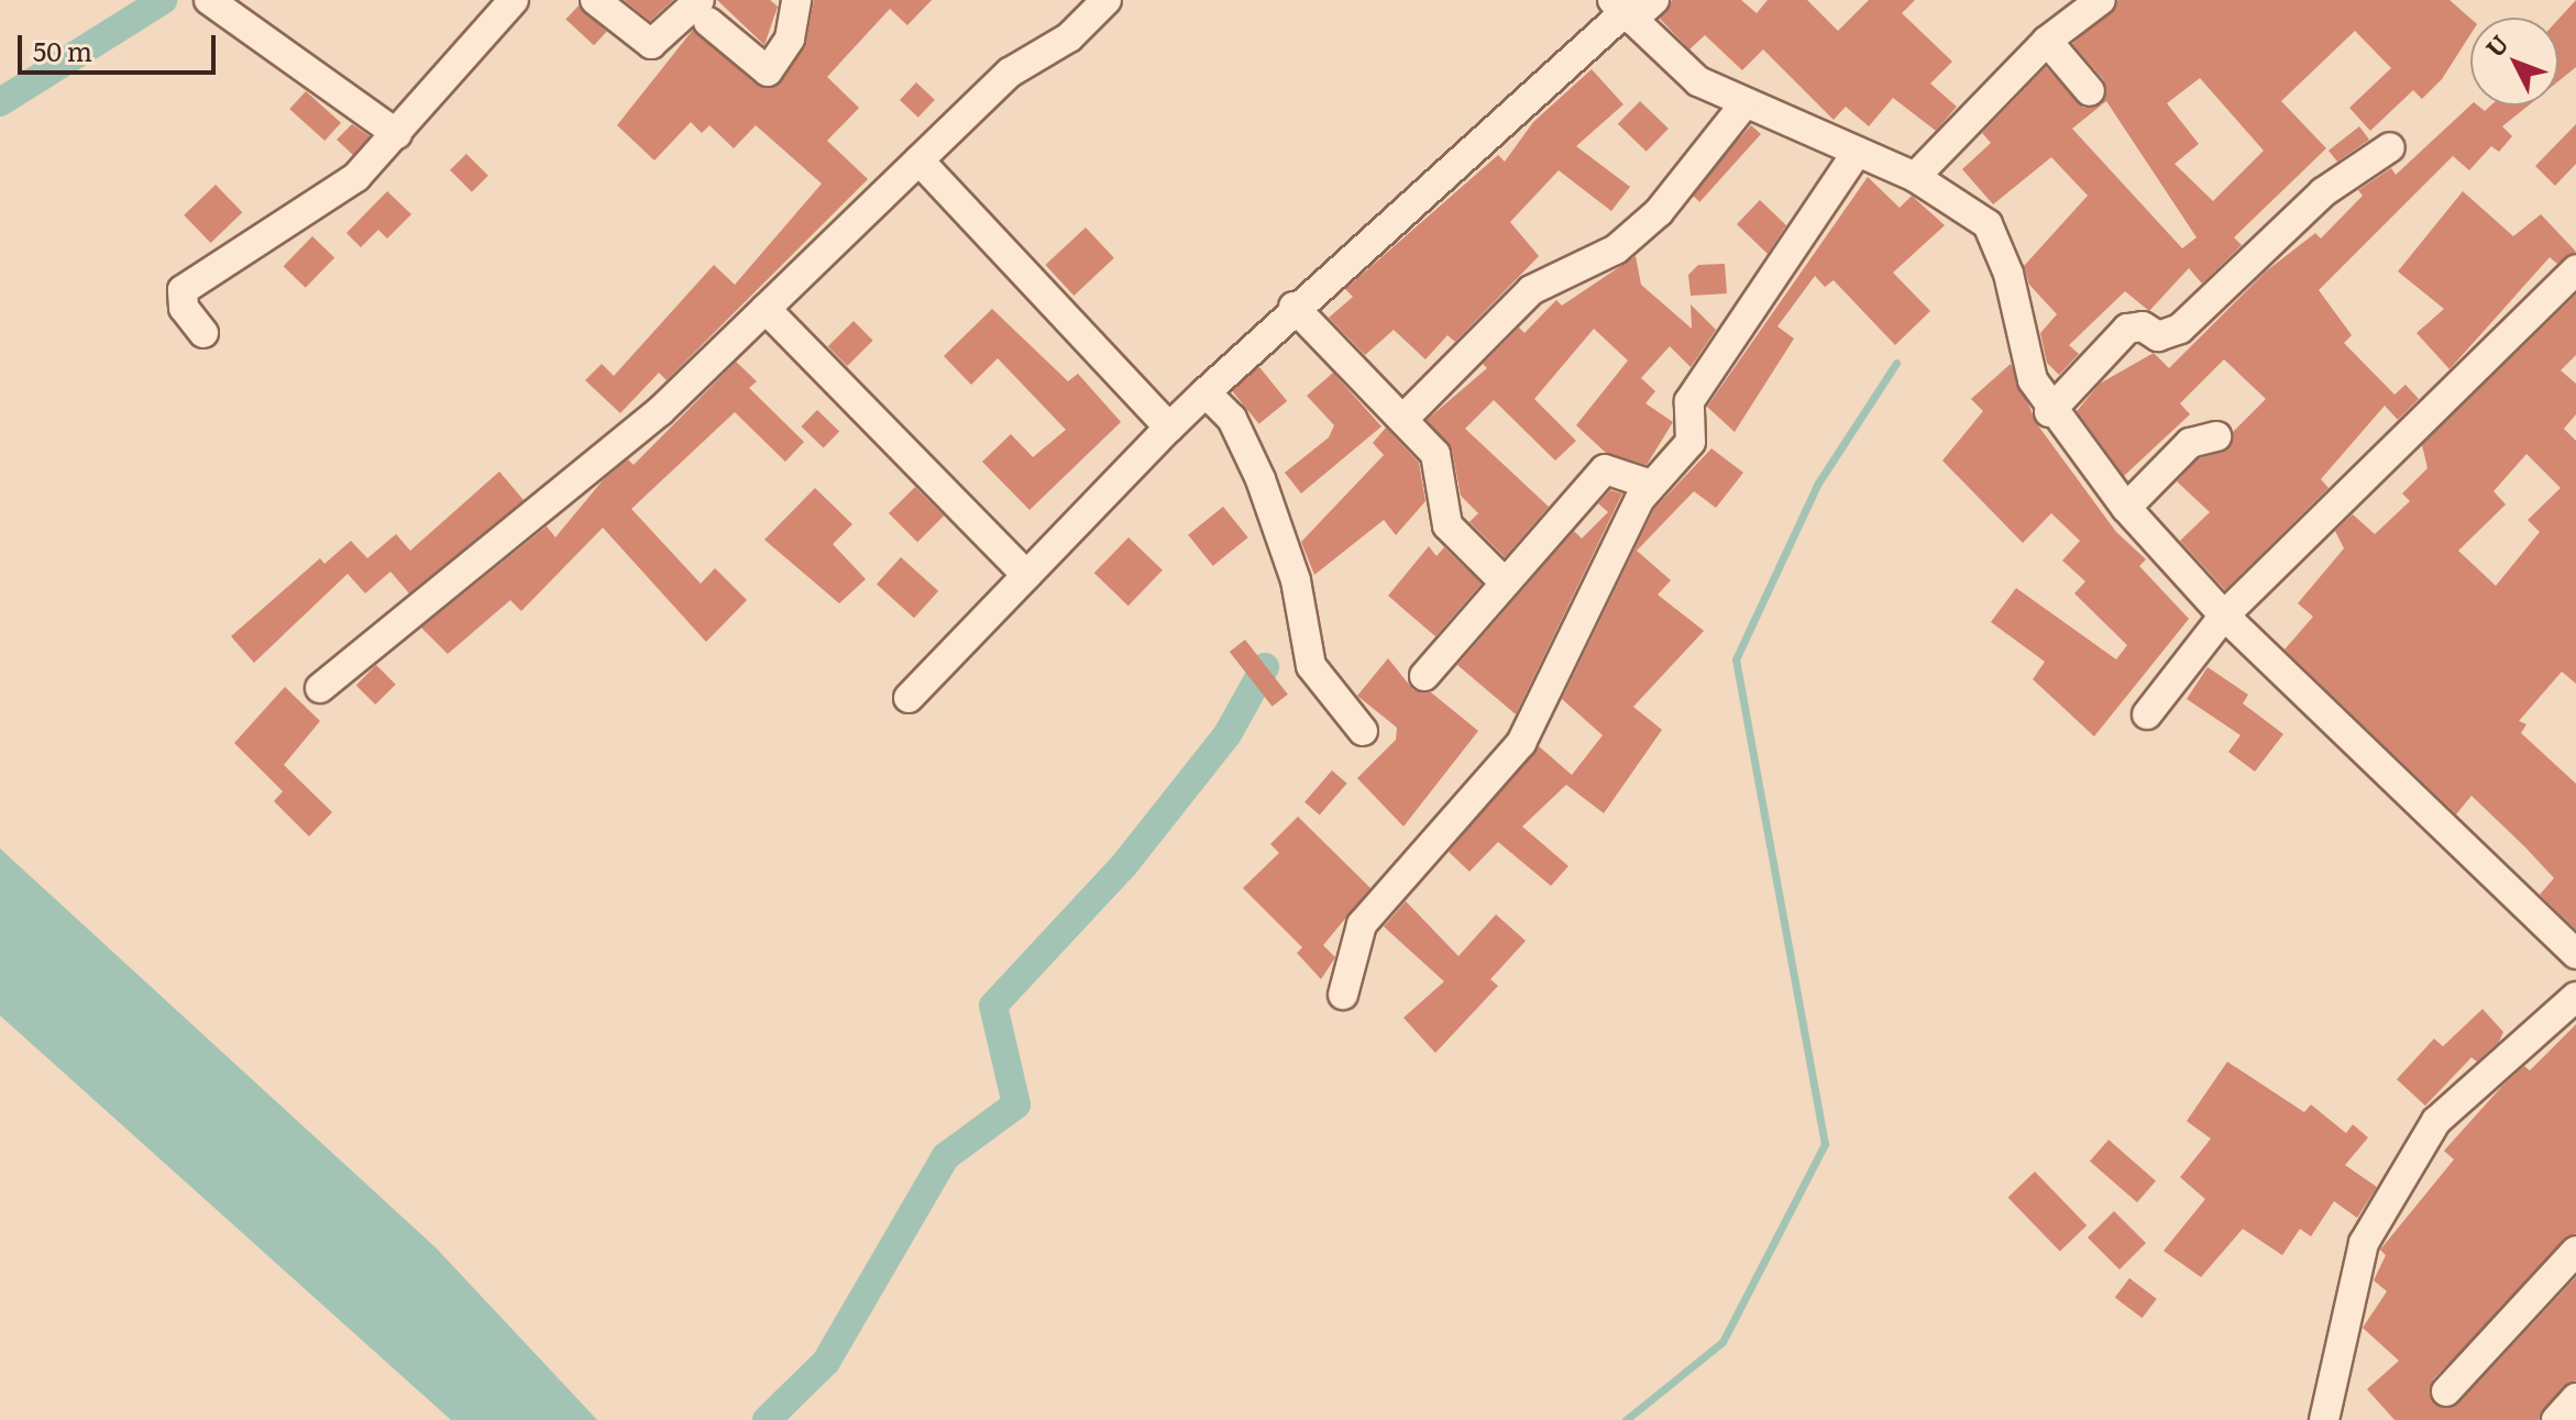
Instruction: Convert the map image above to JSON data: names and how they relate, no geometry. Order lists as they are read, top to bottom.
{
  "scale_bar": "50 m",
  "north": "top left"
}
